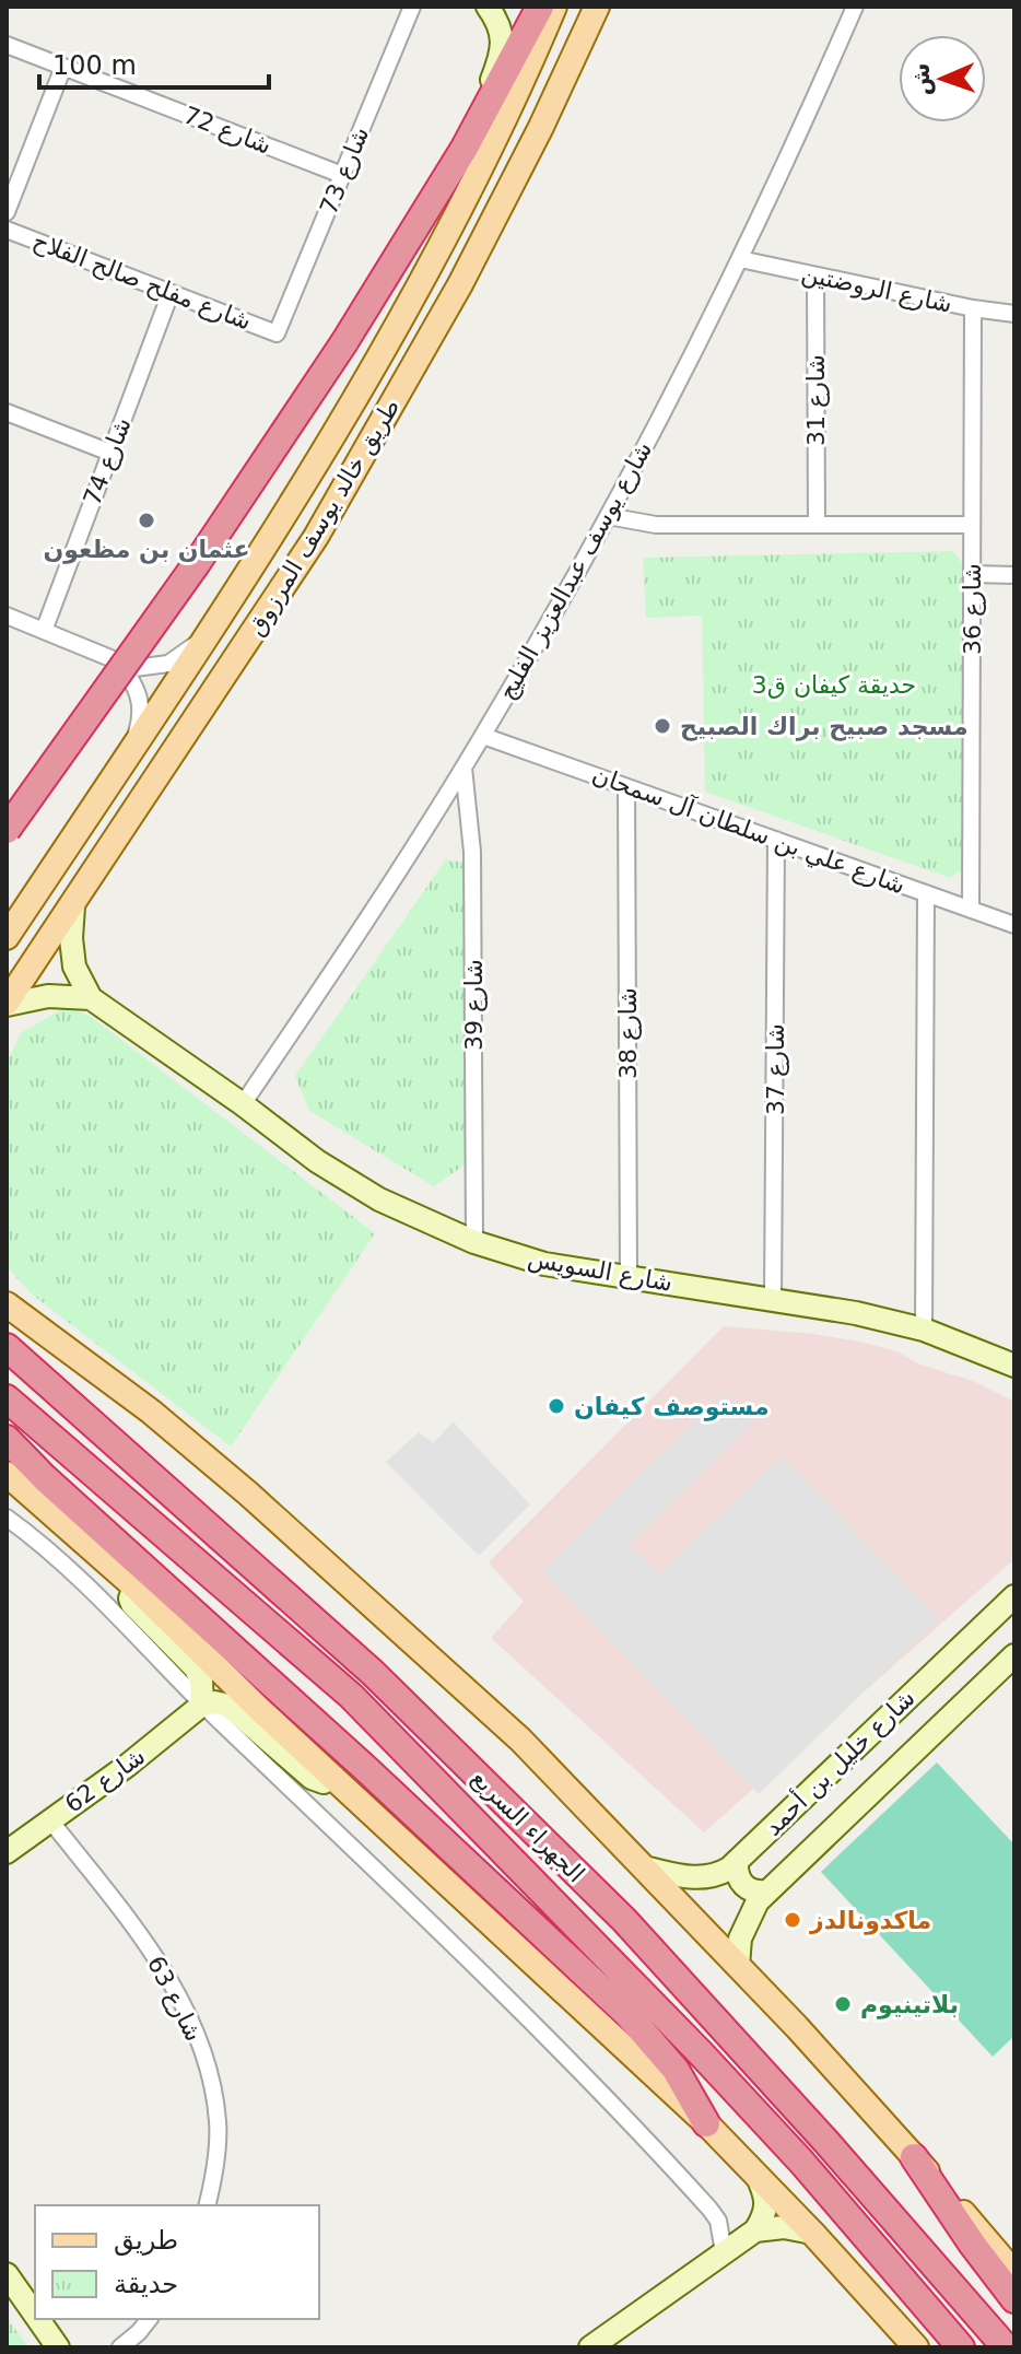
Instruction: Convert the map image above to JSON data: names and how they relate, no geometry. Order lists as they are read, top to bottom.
{
  "streets": {
    "highway": ["الجهراء السريع"],
    "main road": ["طريق خالد يوسف المرزوق"],
    "street": [
      "شارع 72",
      "شارع 73",
      "شارع مفلح صالح الفلاح",
      "شارع الروضتين",
      "شارع 31",
      "شارع 74",
      "شارع يوسف عبدالعزيز الفليج",
      "شارع 36",
      "شارع علي بن سلطان آل سمحان",
      "39 شارع",
      "شارع 38",
      "شارع 37",
      "شارع السويس",
      "شارع خليل بن أحمد",
      "شارع 62",
      "شارع 63"
    ]
  },
  "crossings": [
    ["شارع 72", "شارع 73"],
    ["شارع 73", "شارع مفلح صالح الفلاح"],
    ["شارع مفلح صالح الفلاح", "شارع 74"],
    ["شارع الروضتين", "شارع 31"],
    ["شارع الروضتين", "شارع يوسف عبدالعزيز الفليج"],
    ["شارع الروضتين", "شارع 36"],
    ["شارع يوسف عبدالعزيز الفليج", "شارع علي بن سلطان آل سمحان"],
    ["شارع يوسف عبدالعزيز الفليج", "39 شارع"],
    ["شارع يوسف عبدالعزيز الفليج", "شارع السويس"],
    ["شارع 36", "شارع علي بن سلطان آل سمحان"],
    ["شارع علي بن سلطان آل سمحان", "شارع 38"],
    ["شارع علي بن سلطان آل سمحان", "شارع 37"],
    ["39 شارع", "شارع السويس"],
    ["شارع 38", "شارع السويس"],
    ["شارع 37", "شارع السويس"],
    ["شارع 62", "شارع 63"]
  ],
  "parks": ["حديقة كيفان ق3"],
  "places": [
    "عثمان بن مظعون",
    "مسجد صبيح براك الصبيح",
    "مستوصف كيفان",
    "ماكدونالدز",
    "بلاتينيوم"
  ],
  "legend": ["طريق", "حديقة"],
  "scale_bar": "100 m",
  "north": "left"
}
